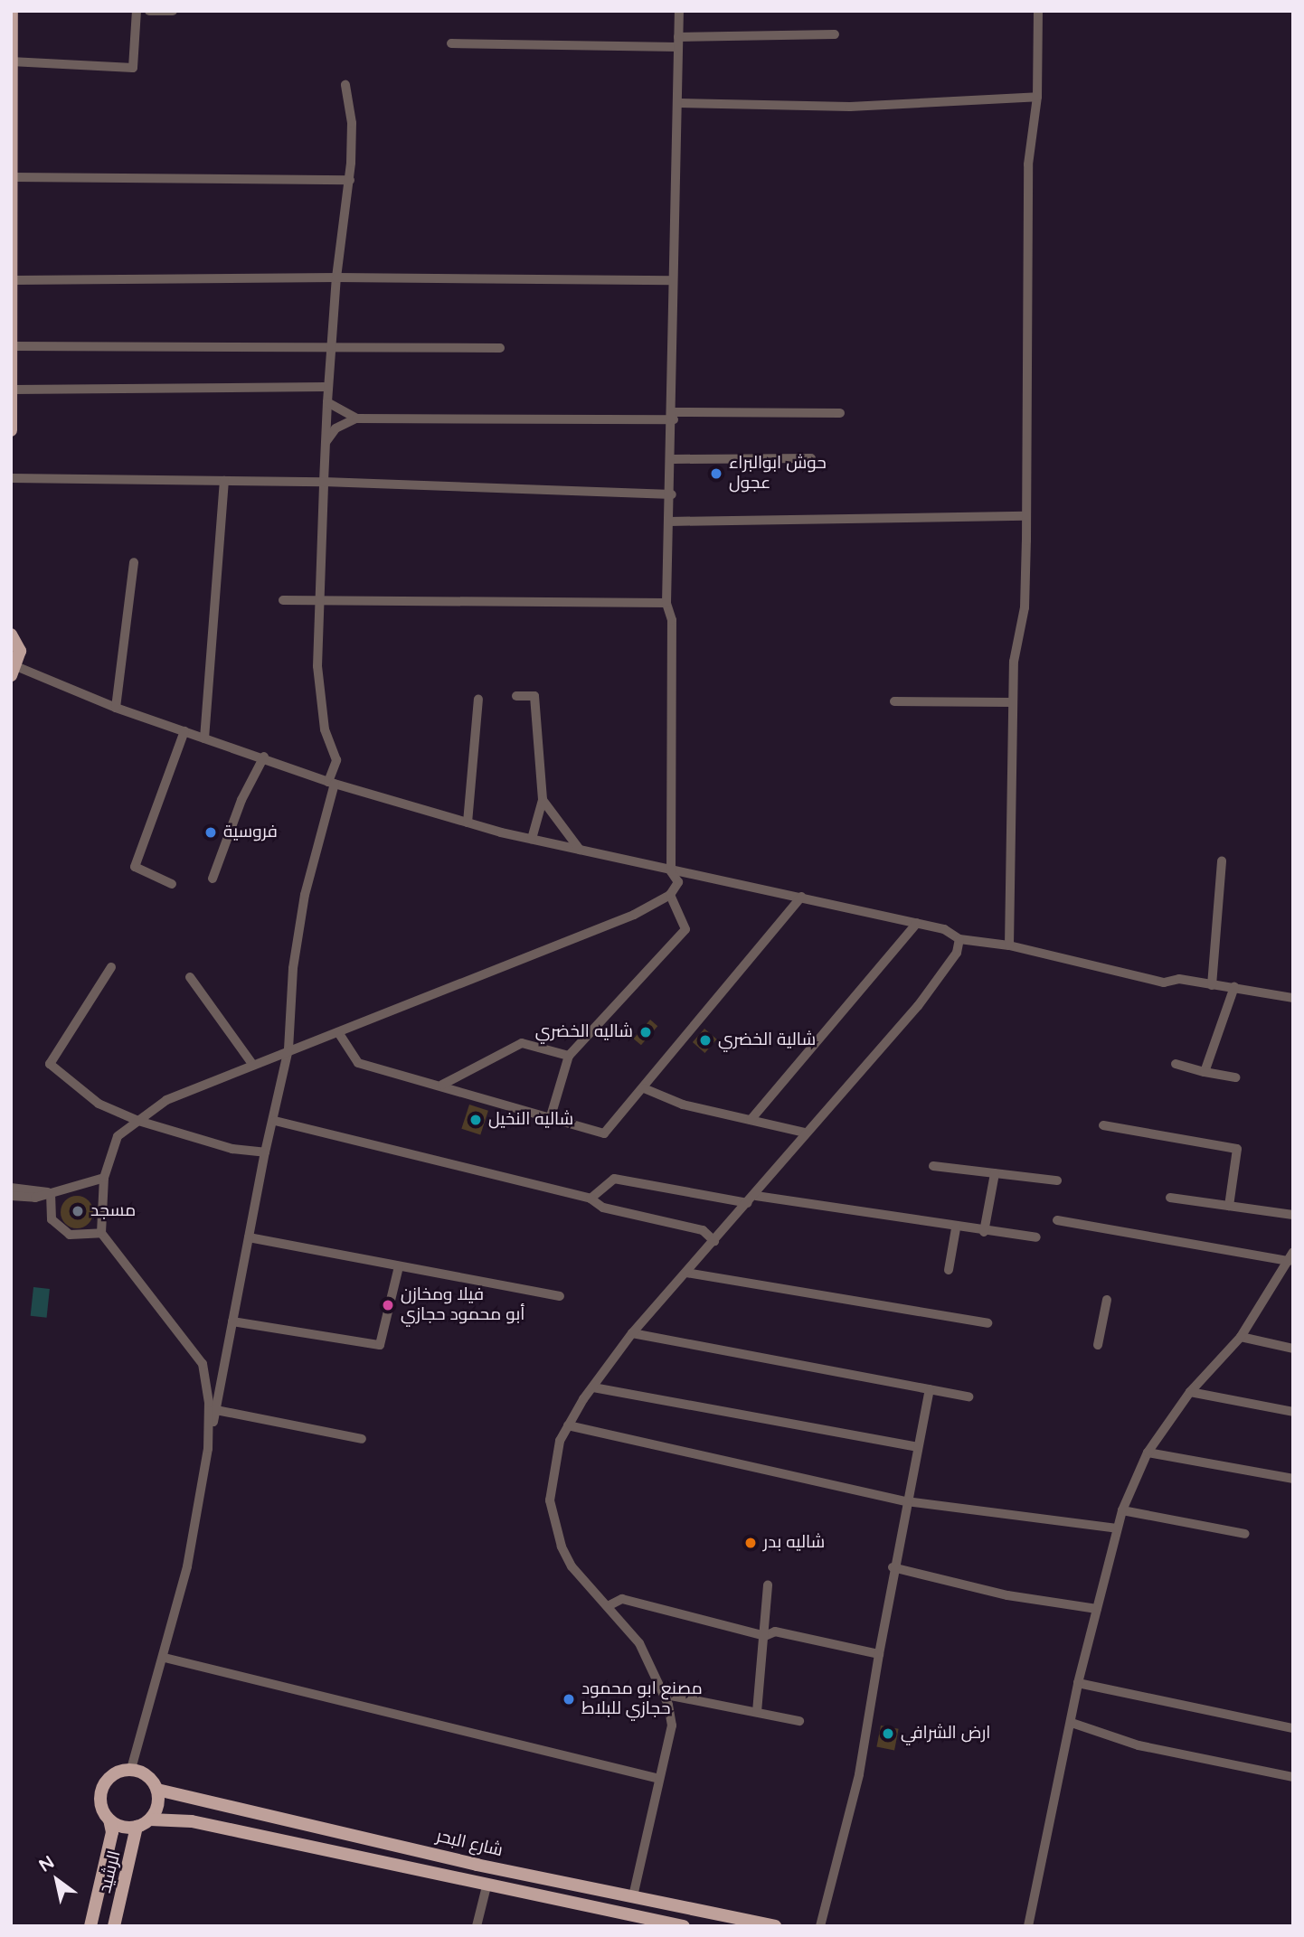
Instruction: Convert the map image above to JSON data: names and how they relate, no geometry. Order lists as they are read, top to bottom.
{
  "streets": {
    "main road": ["شارع البحر", "الرشيد"]
  },
  "crossings": [
    ["شارع البحر", "الرشيد"]
  ],
  "places": [
    "حوش ابوالبراء عجول",
    "فروسية",
    "شاليه الخضري",
    "شالية الخضري",
    "شاليه النخيل",
    "مسجد",
    "فيلا ومخازن أبو محمود حجازي",
    "شاليه بدر",
    "مصنع ابو محمود حجازي للبلاط",
    "ارض الشرافي"
  ],
  "north": "top left"
}
